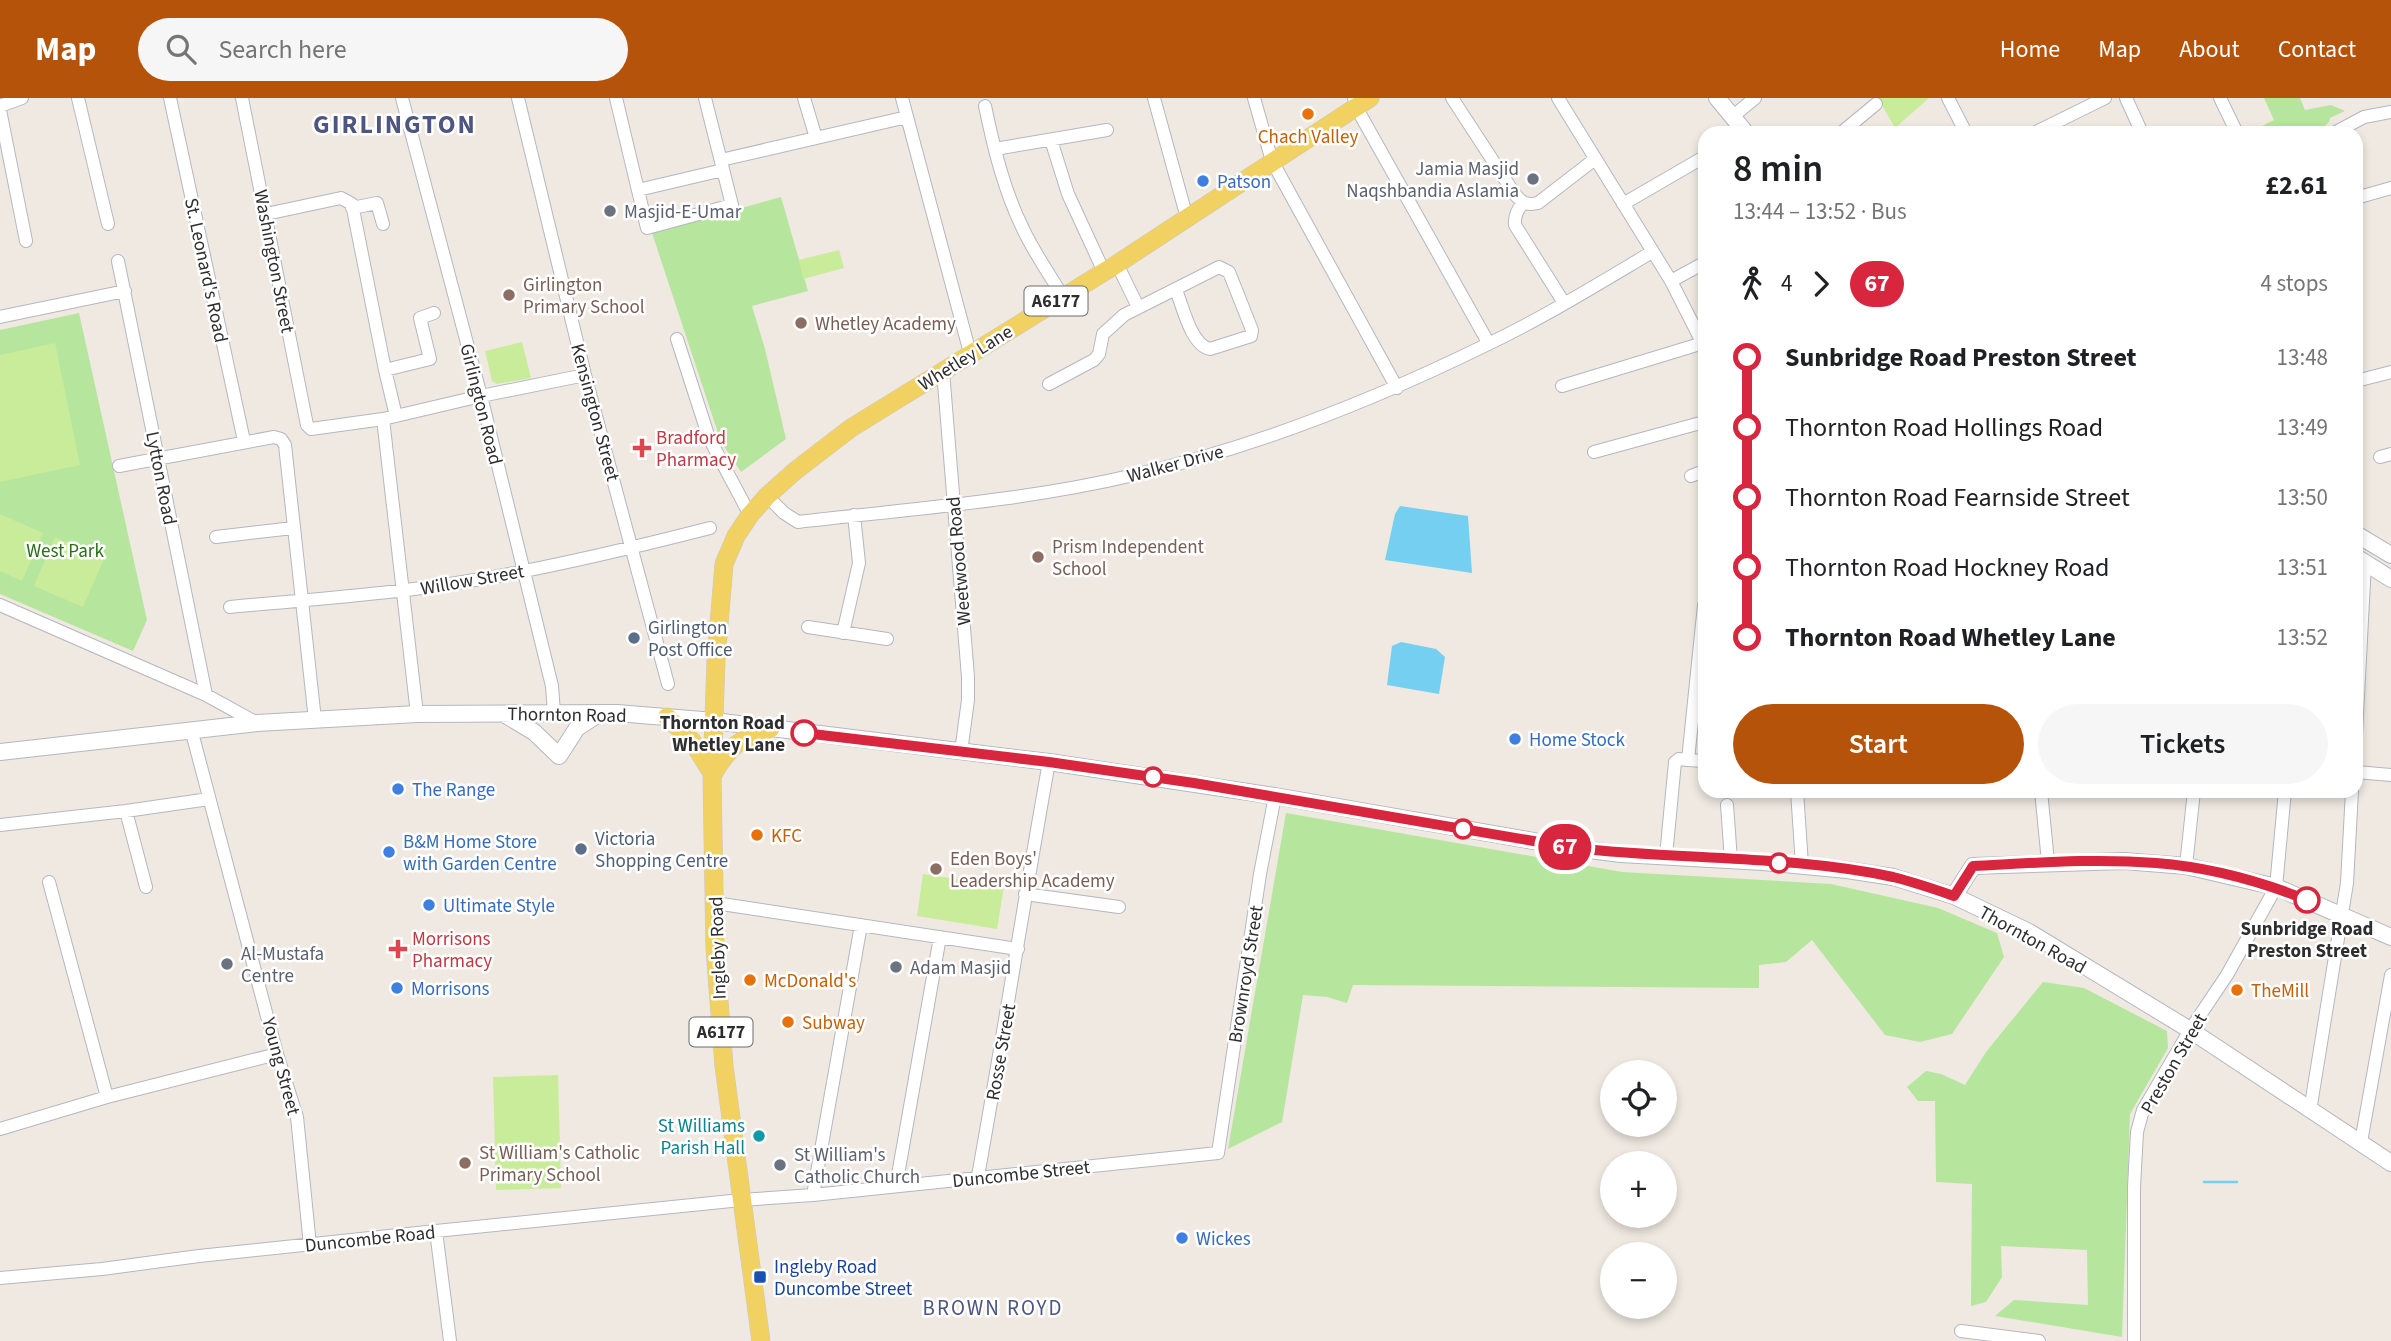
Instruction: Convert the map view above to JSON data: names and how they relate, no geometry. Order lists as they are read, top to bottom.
{
  "streets": {
    "main road": [
      "A6177",
      "Whetley Lane",
      "Thornton Road",
      "Ingleby Road"
    ],
    "street": [
      "Washington Street",
      "St. Leonard's Road",
      "Girlington Road",
      "Kensington Street",
      "Walker Drive",
      "Lytton Road",
      "Weetwood Road",
      "Willow Street",
      "Brownroyd Street",
      "Rosse Street",
      "Preston Street",
      "Young Street",
      "Duncombe Street",
      "Duncombe Road"
    ]
  },
  "crossings": [
    ["Whetley Lane", "Walker Drive"],
    ["Whetley Lane", "Weetwood Road"],
    ["Whetley Lane", "Thornton Road"],
    ["Whetley Lane", "Ingleby Road"],
    ["Girlington Road", "Willow Street"],
    ["Girlington Road", "Thornton Road"],
    ["Kensington Street", "Willow Street"],
    ["Walker Drive", "Weetwood Road"],
    ["Weetwood Road", "Thornton Road"],
    ["Thornton Road", "Ingleby Road"],
    ["Thornton Road", "Brownroyd Street"],
    ["Thornton Road", "Rosse Street"],
    ["Thornton Road", "Preston Street"],
    ["Thornton Road", "Young Street"],
    ["Ingleby Road", "Duncombe Street"],
    ["Ingleby Road", "Duncombe Road"],
    ["Brownroyd Street", "Duncombe Street"],
    ["Rosse Street", "Duncombe Street"],
    ["Young Street", "Duncombe Road"],
    ["Duncombe Street", "Duncombe Road"]
  ],
  "districts": ["GIRLINGTON", "BROWN ROYD"],
  "parks": ["West Park"],
  "places": {
    "other": [
      "Chach Valley",
      "Jamia Masjid Naqshbandia Aslamia",
      "Patson",
      "Masjid-E-Umar",
      "Girlington Primary School",
      "Whetley Academy",
      "Prism Independent School",
      "Girlington Post Office",
      "Thornton Road Whetley Lane",
      "Home Stock",
      "The Range",
      "KFC",
      "Victoria Shopping Centre",
      "B&M Home Store with Garden Centre",
      "Eden Boys' Leadership Academy",
      "Sunbridge Road Preston Street",
      "Ultimate Style",
      "Al-Mustafa Centre",
      "Adam Masjid",
      "McDonald's",
      "Morrisons",
      "TheMill",
      "Subway",
      "St Williams Parish Hall",
      "St William's Catholic Primary School",
      "St William's Catholic Church",
      "Wickes"
    ],
    "health": ["Bradford Pharmacy", "Morrisons Pharmacy"],
    "transit": ["Ingleby Road Duncombe Street"]
  },
  "lines": ["bus line 67"],
  "page": {
    "header": "Map",
    "search": "Search here",
    "nav": [
      "Home",
      "Map",
      "About",
      "Contact"
    ],
    "on_map": "67",
    "heading": ["8 min", "13:44 – 13:52 · Bus", "£2.61"],
    "legs": ["4", "67", "4 stops"],
    "list": [
      {
        "name": "Sunbridge Road Preston Street",
        "value": "13:48"
      },
      {
        "name": "Thornton Road Hollings Road",
        "value": "13:49"
      },
      {
        "name": "Thornton Road Fearnside Street",
        "value": "13:50"
      },
      {
        "name": "Thornton Road Hockney Road",
        "value": "13:51"
      },
      {
        "name": "Thornton Road Whetley Lane",
        "value": "13:52"
      }
    ],
    "buttons": ["Start", "Tickets"],
    "map_buttons": ["+", "−"]
  }
}
